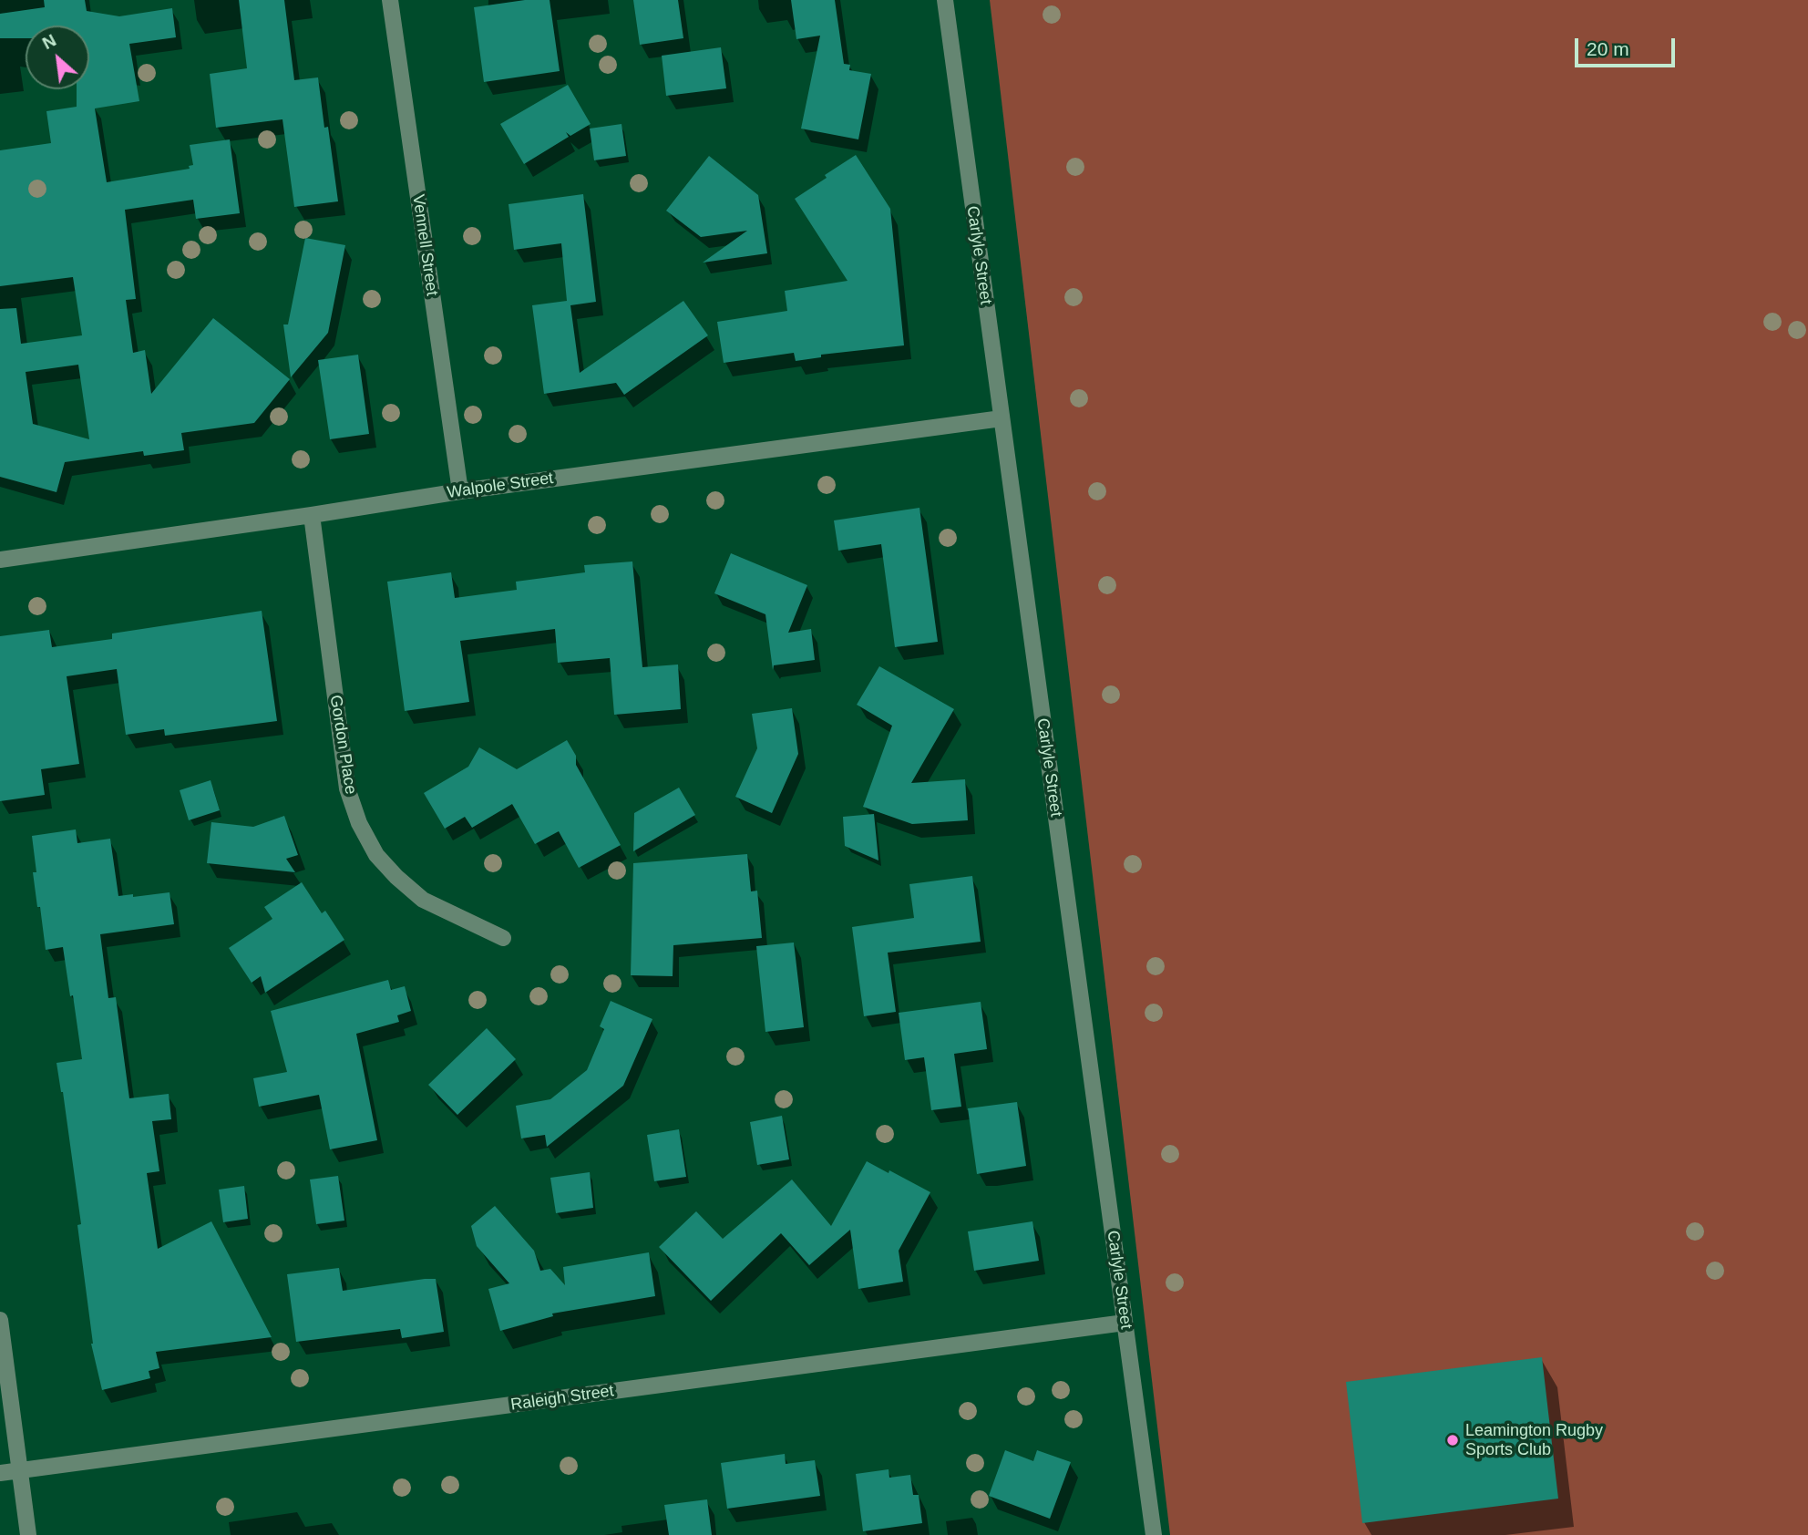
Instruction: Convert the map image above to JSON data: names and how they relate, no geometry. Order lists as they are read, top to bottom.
{
  "streets": {
    "street": [
      "Vennell Street",
      "Carlyle Street",
      "Walpole Street",
      "Gordon Place",
      "Raleigh Street"
    ]
  },
  "crossings": [
    ["Vennell Street", "Walpole Street"],
    ["Carlyle Street", "Walpole Street"],
    ["Carlyle Street", "Raleigh Street"],
    ["Walpole Street", "Gordon Place"]
  ],
  "places": ["Leamington Rugby Sports Club"],
  "scale_bar": "20 m",
  "north": "top left"
}
